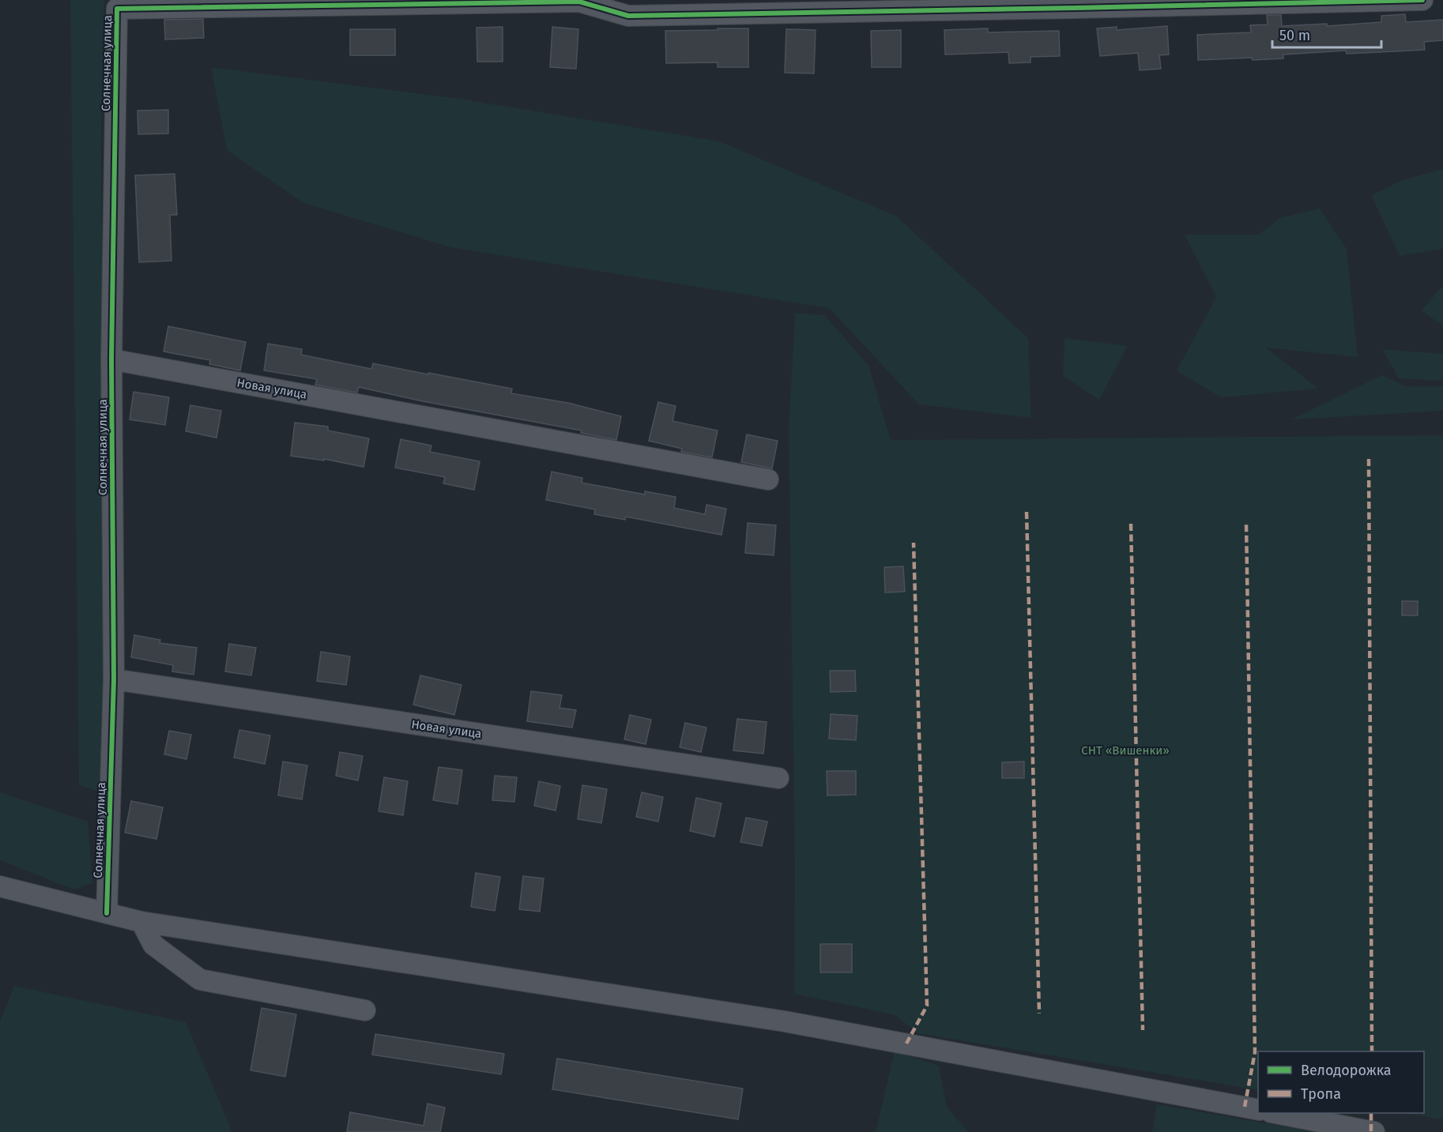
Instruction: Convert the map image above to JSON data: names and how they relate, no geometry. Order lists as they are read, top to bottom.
{
  "streets": {
    "street": ["Солнечная улица", "Новая улица"]
  },
  "crossings": [
    ["Солнечная улица", "Новая улица"]
  ],
  "parks": ["СНТ «Вишенки»"],
  "legend": ["Велодорожка", "Тропа"],
  "scale_bar": "50 m"
}
